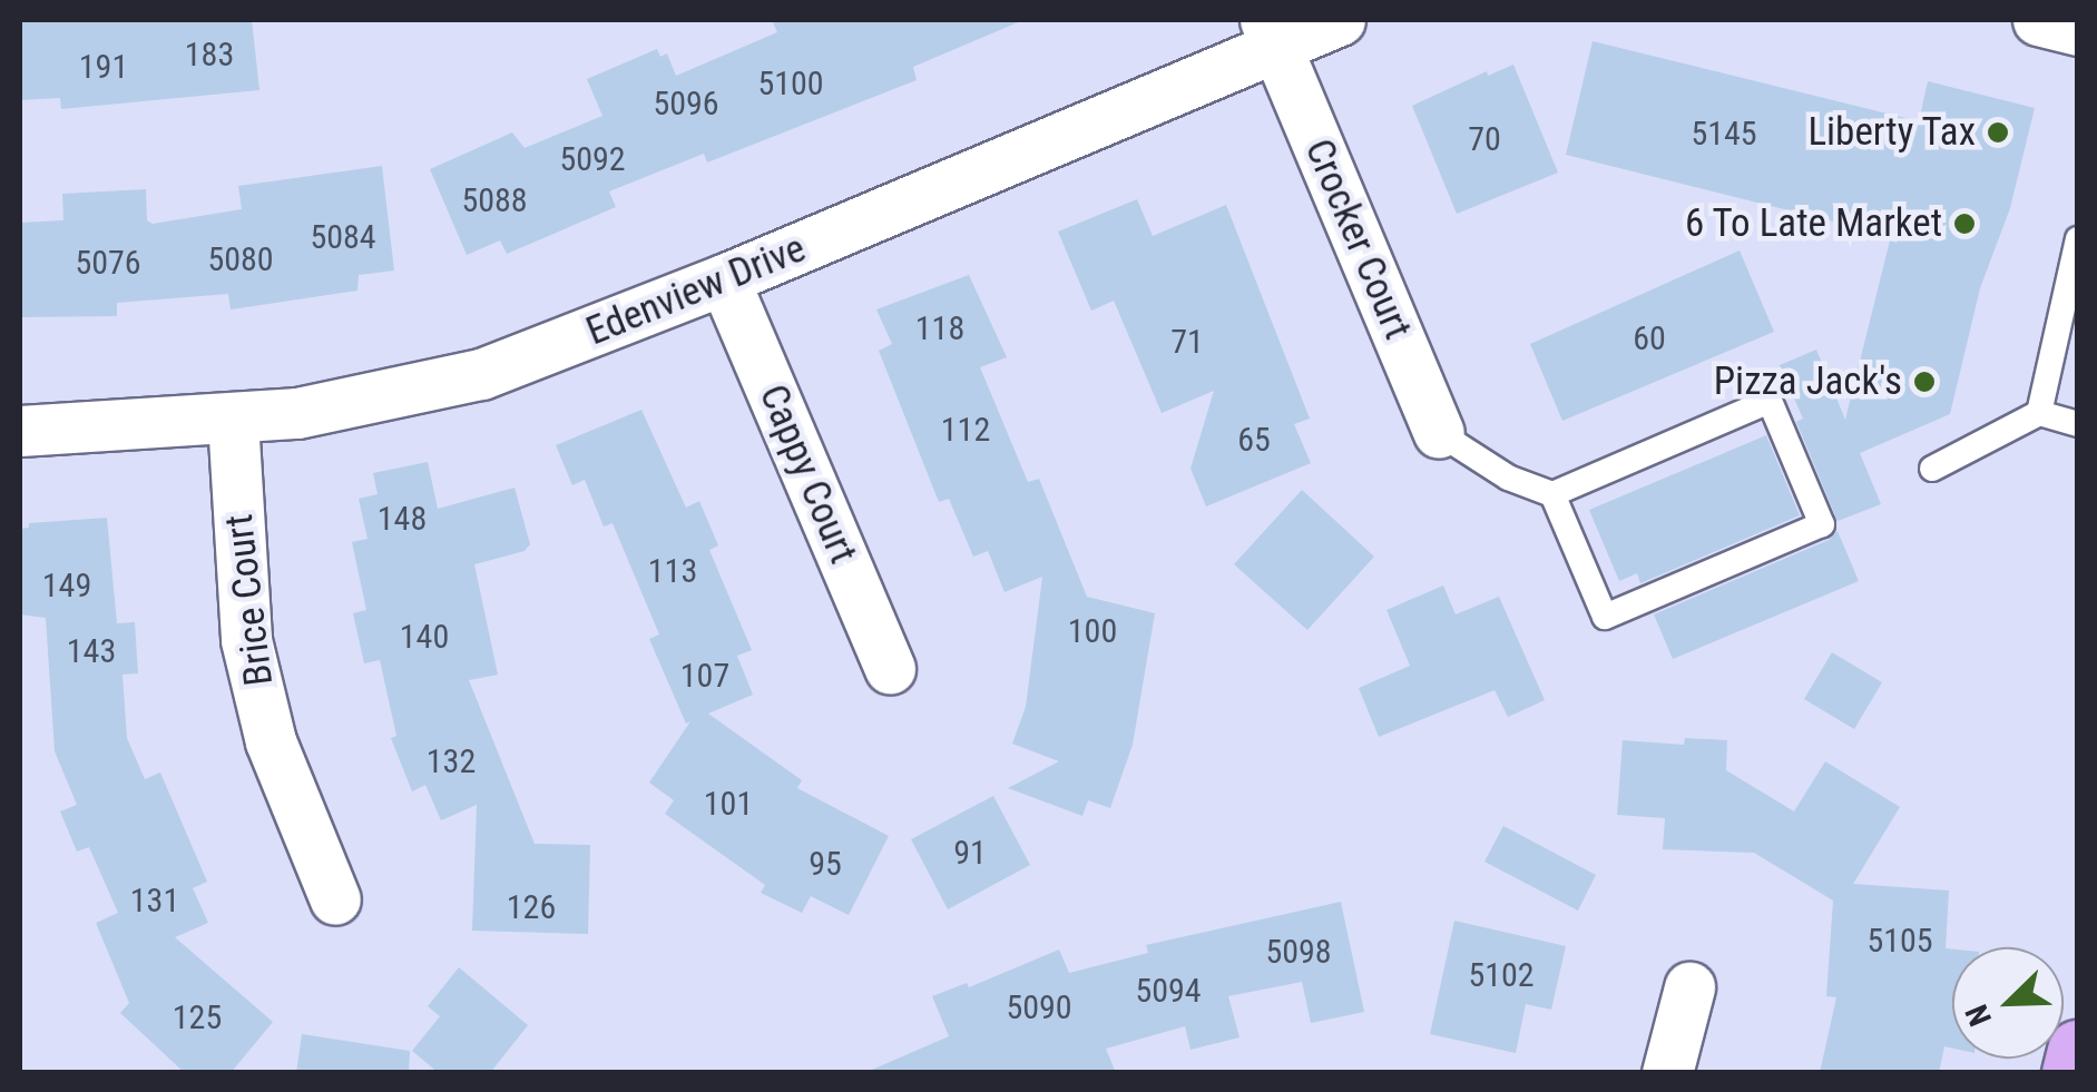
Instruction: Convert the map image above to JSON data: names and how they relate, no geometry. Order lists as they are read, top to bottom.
{
  "streets": {
    "street": [
      "Crocker Court",
      "Edenview Drive",
      "Cappy Court",
      "Brice Court"
    ]
  },
  "crossings": [
    ["Crocker Court", "Edenview Drive"],
    ["Edenview Drive", "Cappy Court"],
    ["Edenview Drive", "Brice Court"]
  ],
  "places": ["Liberty Tax", "6 To Late Market", "Pizza Jack's"],
  "house_numbers": [
    "183",
    "191",
    "5100",
    "5096",
    "5145",
    "70",
    "5092",
    "5088",
    "5084",
    "5080",
    "5076",
    "118",
    "60",
    "71",
    "112",
    "65",
    "148",
    "113",
    "149",
    "100",
    "140",
    "143",
    "107",
    "132",
    "101",
    "91",
    "95",
    "131",
    "126",
    "5105",
    "5098",
    "5102",
    "5094",
    "5090",
    "125"
  ],
  "north": "bottom left"
}
